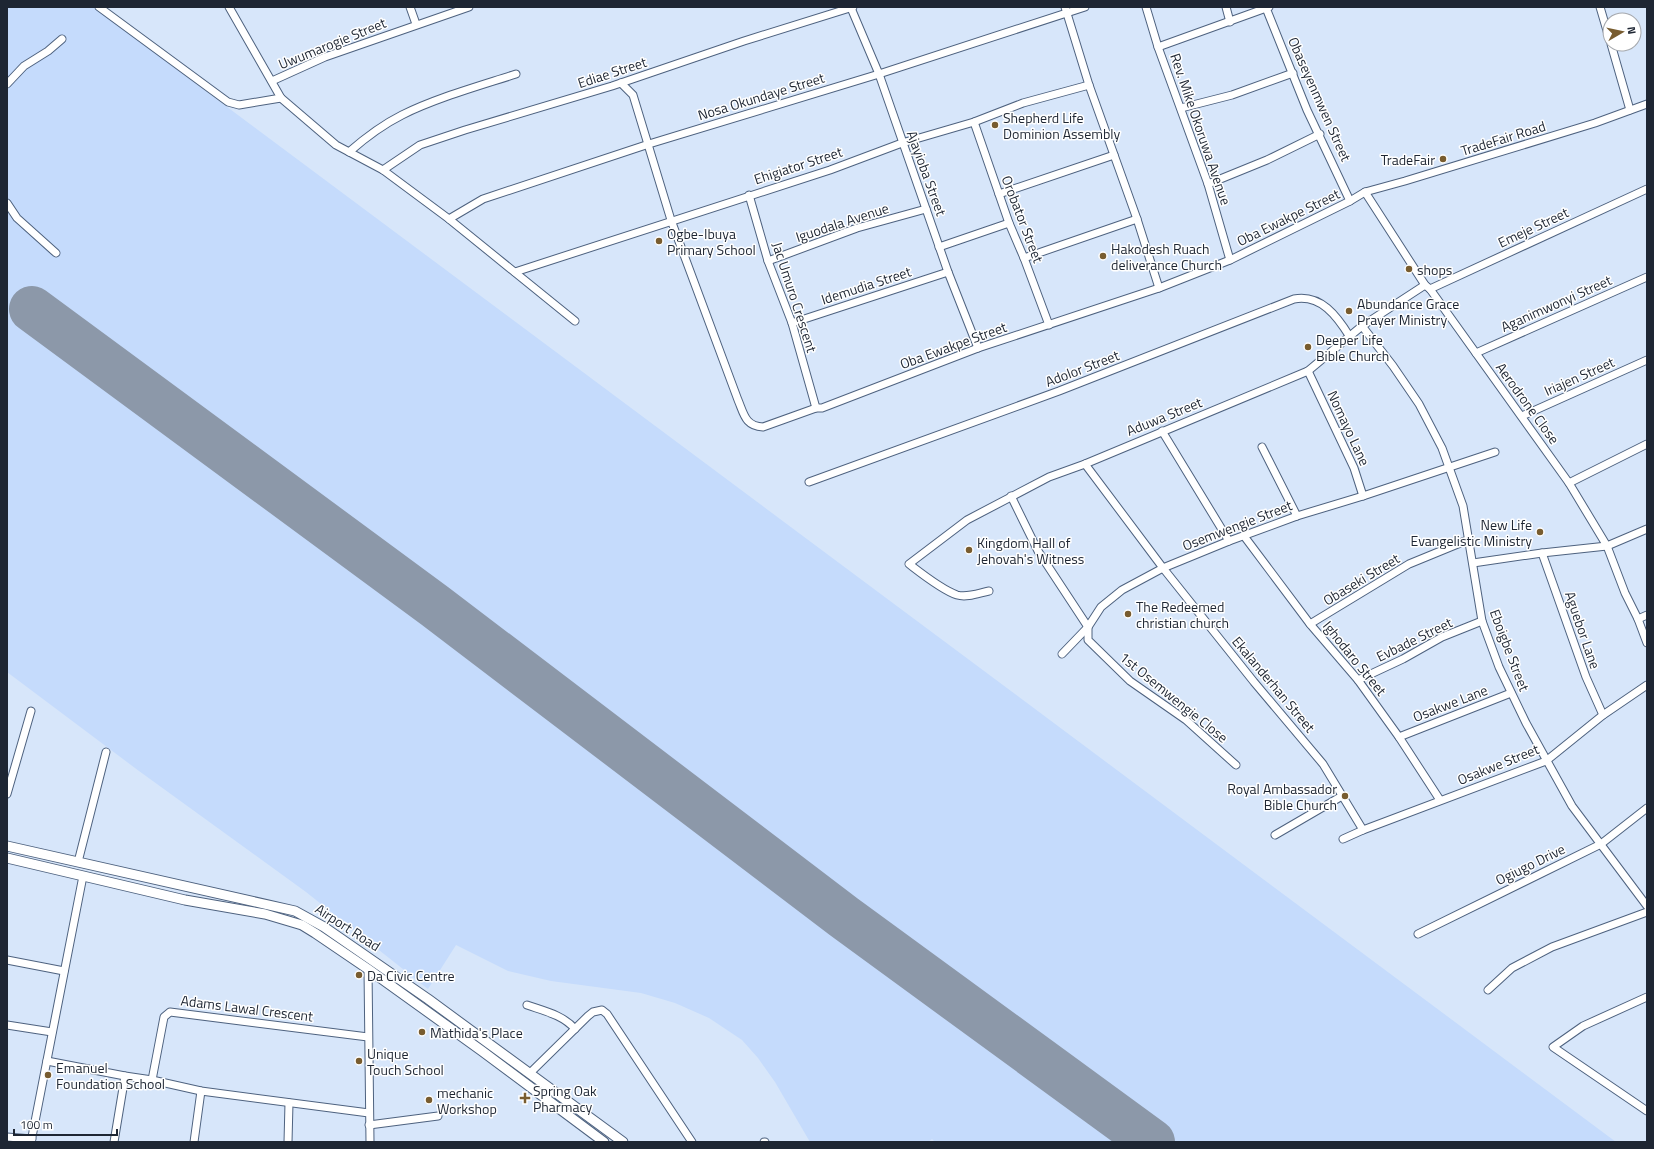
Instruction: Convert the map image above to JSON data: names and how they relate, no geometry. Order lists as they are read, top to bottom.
{
  "streets": {
    "main road": ["Airport Road"],
    "street": [
      "Uwumarogie Street",
      "Ediae Street",
      "Nosa Okundaye Street",
      "Obaseyenmwen Street",
      "Rev. Mike Okoruwa Avenue",
      "TradeFair Road",
      "Ehigiator Street",
      "Ajayioba Street",
      "Oba Ewakpe Street",
      "Orobator Street",
      "Iguodala Avenue",
      "Emeje Street",
      "Idemudia Street",
      "Jac Umuro Crescent",
      "Aganimwonyi Street",
      "Adolor Street",
      "Iriajen Street",
      "Aerodrone Close",
      "Aduwa Street",
      "Nomayo Lane",
      "Osemwengie Street",
      "Obaseki Street",
      "Aguebor Lane",
      "Evbade Street",
      "Eboigbe Street",
      "Ighodaro Street",
      "Ekalanderhan Street",
      "1st Osemwengie Close",
      "Osakwe Lane",
      "Osakwe Street",
      "Ogiugo Drive",
      "Adams Lawal Crescent"
    ]
  },
  "crossings": [
    ["Ediae Street", "Ajayioba Street"],
    ["Nosa Okundaye Street", "Ajayioba Street"],
    ["Obaseyenmwen Street", "Oba Ewakpe Street"],
    ["Rev. Mike Okoruwa Avenue", "Oba Ewakpe Street"],
    ["TradeFair Road", "Oba Ewakpe Street"],
    ["TradeFair Road", "Aerodrone Close"],
    ["Ehigiator Street", "Ajayioba Street"],
    ["Ehigiator Street", "Oba Ewakpe Street"],
    ["Ehigiator Street", "Orobator Street"],
    ["Ehigiator Street", "Jac Umuro Crescent"],
    ["Ajayioba Street", "Oba Ewakpe Street"],
    ["Ajayioba Street", "Iguodala Avenue"],
    ["Ajayioba Street", "Idemudia Street"],
    ["Oba Ewakpe Street", "Orobator Street"],
    ["Oba Ewakpe Street", "Jac Umuro Crescent"],
    ["Oba Ewakpe Street", "Aerodrone Close"],
    ["Iguodala Avenue", "Jac Umuro Crescent"],
    ["Emeje Street", "Aerodrone Close"],
    ["Emeje Street", "Aduwa Street"],
    ["Idemudia Street", "Jac Umuro Crescent"],
    ["Aganimwonyi Street", "Aerodrone Close"],
    ["Adolor Street", "Aduwa Street"],
    ["Iriajen Street", "Aerodrone Close"],
    ["Aerodrone Close", "Aduwa Street"],
    ["Aduwa Street", "Nomayo Lane"],
    ["Aduwa Street", "Eboigbe Street"],
    ["Aduwa Street", "Ekalanderhan Street"],
    ["Aduwa Street", "1st Osemwengie Close"],
    ["Nomayo Lane", "Osemwengie Street"],
    ["Osemwengie Street", "Eboigbe Street"],
    ["Osemwengie Street", "Ighodaro Street"],
    ["Osemwengie Street", "Ekalanderhan Street"],
    ["Osemwengie Street", "1st Osemwengie Close"],
    ["Obaseki Street", "Eboigbe Street"],
    ["Obaseki Street", "Ighodaro Street"],
    ["Aguebor Lane", "Osakwe Street"],
    ["Evbade Street", "Eboigbe Street"],
    ["Evbade Street", "Ighodaro Street"],
    ["Eboigbe Street", "Osakwe Lane"],
    ["Eboigbe Street", "Osakwe Street"],
    ["Eboigbe Street", "Ogiugo Drive"],
    ["Ighodaro Street", "Osakwe Lane"],
    ["Ighodaro Street", "Osakwe Street"],
    ["Ekalanderhan Street", "Osakwe Street"]
  ],
  "places": {
    "other": [
      "Shepherd Life Dominion Assembly",
      "TradeFair",
      "Ogbe-Ibuya Primary School",
      "Hakodesh Ruach deliverance Church",
      "shops",
      "Abundance Grace Prayer Ministry",
      "Deeper Life Bible Church",
      "New Life Evangelistic Ministry",
      "Kingdom Hall of Jehovah's Witness",
      "The Redeemed christian church",
      "Royal Ambassador Bible Church",
      "Da Civic Centre",
      "Mathida's Place",
      "Unique Touch School",
      "Emanuel Foundation School",
      "mechanic Workshop"
    ],
    "health": ["Spring Oak Pharmacy"]
  },
  "scale_bar": "100 m",
  "north": "right"
}
